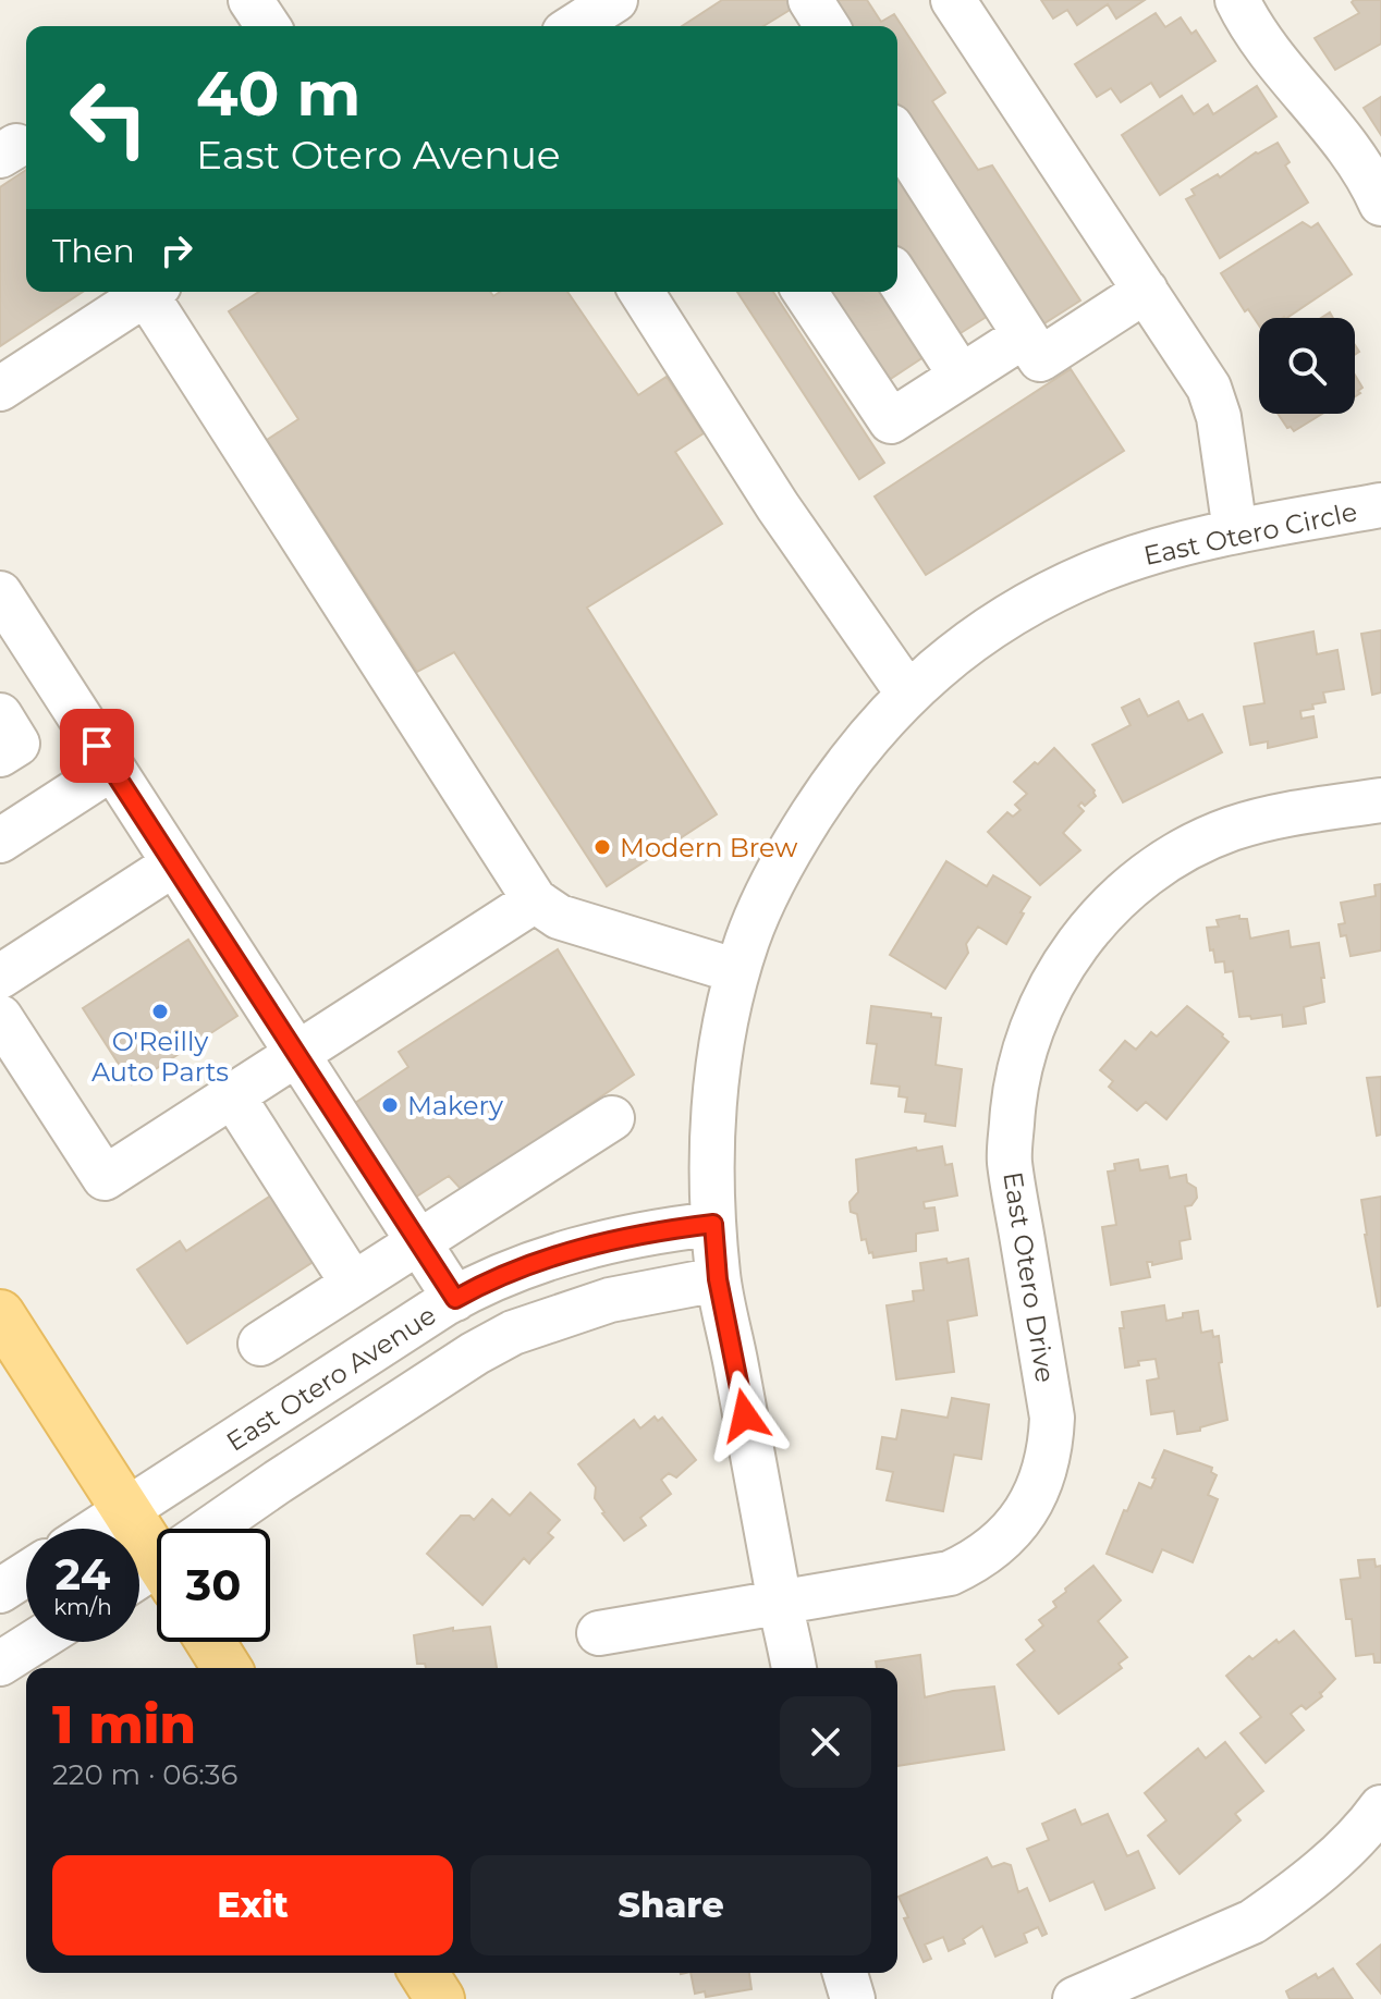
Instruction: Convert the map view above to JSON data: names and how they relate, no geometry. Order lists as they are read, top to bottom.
{
  "streets": {
    "street": ["East Otero Circle", "East Otero Drive", "East Otero Avenue"]
  },
  "crossings": [
    ["East Otero Circle", "East Otero Drive"],
    ["East Otero Circle", "East Otero Avenue"]
  ],
  "places": ["Modern Brew", "O'Reilly Auto Parts", "Makery"],
  "page": {
    "turn": ["40 m", "East Otero Avenue"],
    "then": "Then",
    "speed": "24 km/h",
    "limit": "30",
    "heading": ["1 min", "220 m · 06:36"],
    "buttons": ["Exit", "Share"]
  }
}
